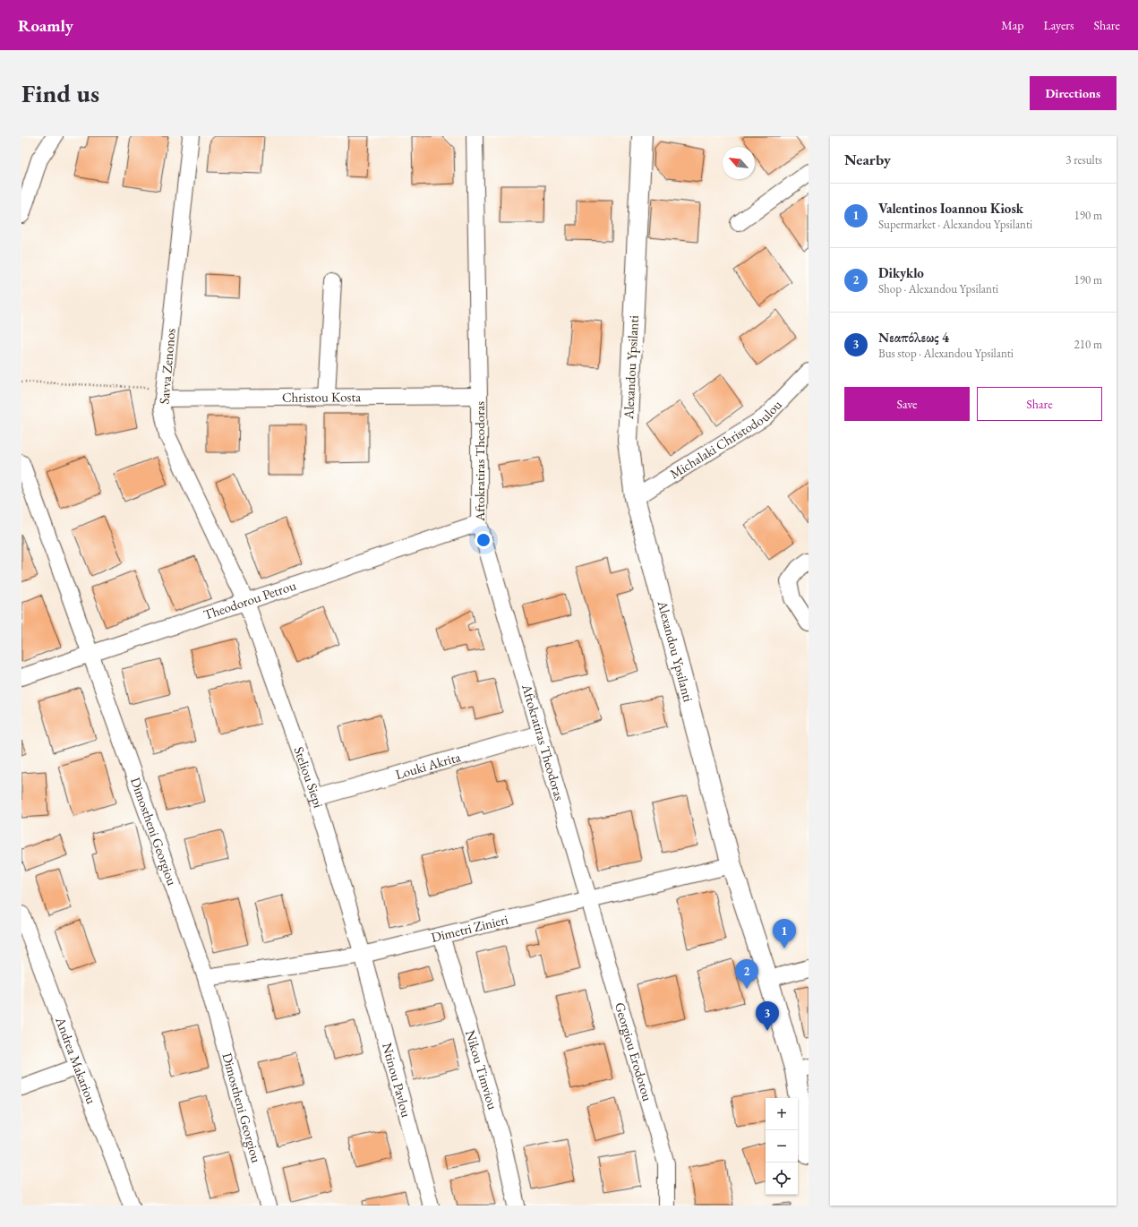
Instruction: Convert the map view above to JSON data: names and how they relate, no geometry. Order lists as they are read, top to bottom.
{
  "streets": {
    "main road": ["Alexandou Ypsilanti"],
    "street": [
      "Savva Zenonos",
      "Christou Kosta",
      "Michalaki Christodoulou",
      "Aftokratiras Theodoras",
      "Theodorou Petrou",
      "Louki Akrita",
      "Steliou Siepi",
      "Dimostheni Georgiou",
      "Dimetri Zinieri",
      "Georgiou Erodotou",
      "Andrea Makariou",
      "Nikou Timviou",
      "Ntinou Pavlou"
    ]
  },
  "crossings": [
    ["Savva Zenonos", "Christou Kosta"],
    ["Savva Zenonos", "Theodorou Petrou"],
    ["Savva Zenonos", "Steliou Siepi"],
    ["Alexandou Ypsilanti", "Michalaki Christodoulou"],
    ["Alexandou Ypsilanti", "Dimetri Zinieri"],
    ["Christou Kosta", "Aftokratiras Theodoras"],
    ["Aftokratiras Theodoras", "Theodorou Petrou"],
    ["Aftokratiras Theodoras", "Louki Akrita"],
    ["Aftokratiras Theodoras", "Dimetri Zinieri"],
    ["Aftokratiras Theodoras", "Georgiou Erodotou"],
    ["Theodorou Petrou", "Steliou Siepi"],
    ["Theodorou Petrou", "Dimostheni Georgiou"],
    ["Louki Akrita", "Steliou Siepi"],
    ["Steliou Siepi", "Dimetri Zinieri"],
    ["Steliou Siepi", "Ntinou Pavlou"],
    ["Dimostheni Georgiou", "Dimetri Zinieri"],
    ["Dimetri Zinieri", "Georgiou Erodotou"],
    ["Dimetri Zinieri", "Nikou Timviou"],
    ["Dimetri Zinieri", "Ntinou Pavlou"]
  ],
  "north": "top left",
  "page": {
    "header": "Roamly",
    "nav": ["Map", "Layers", "Share"],
    "buttons": [
      "Directions",
      ["Save", "Share"]
    ],
    "title": "Find us",
    "heading": ["Nearby", "3 results"],
    "list": [
      {
        "mark": "1",
        "name": "Valentinos Ioannou Kiosk",
        "note": "Supermarket · Alexandou Ypsilanti",
        "value": "190 m"
      },
      {
        "mark": "2",
        "name": "Dikyklo",
        "note": "Shop · Alexandou Ypsilanti",
        "value": "190 m"
      },
      {
        "mark": "3",
        "name": "Νεαπόλεως 4",
        "note": "Bus stop · Alexandou Ypsilanti",
        "value": "210 m"
      }
    ],
    "pins": ["1", "2", "3"],
    "map_buttons": ["+", "−"]
  }
}
